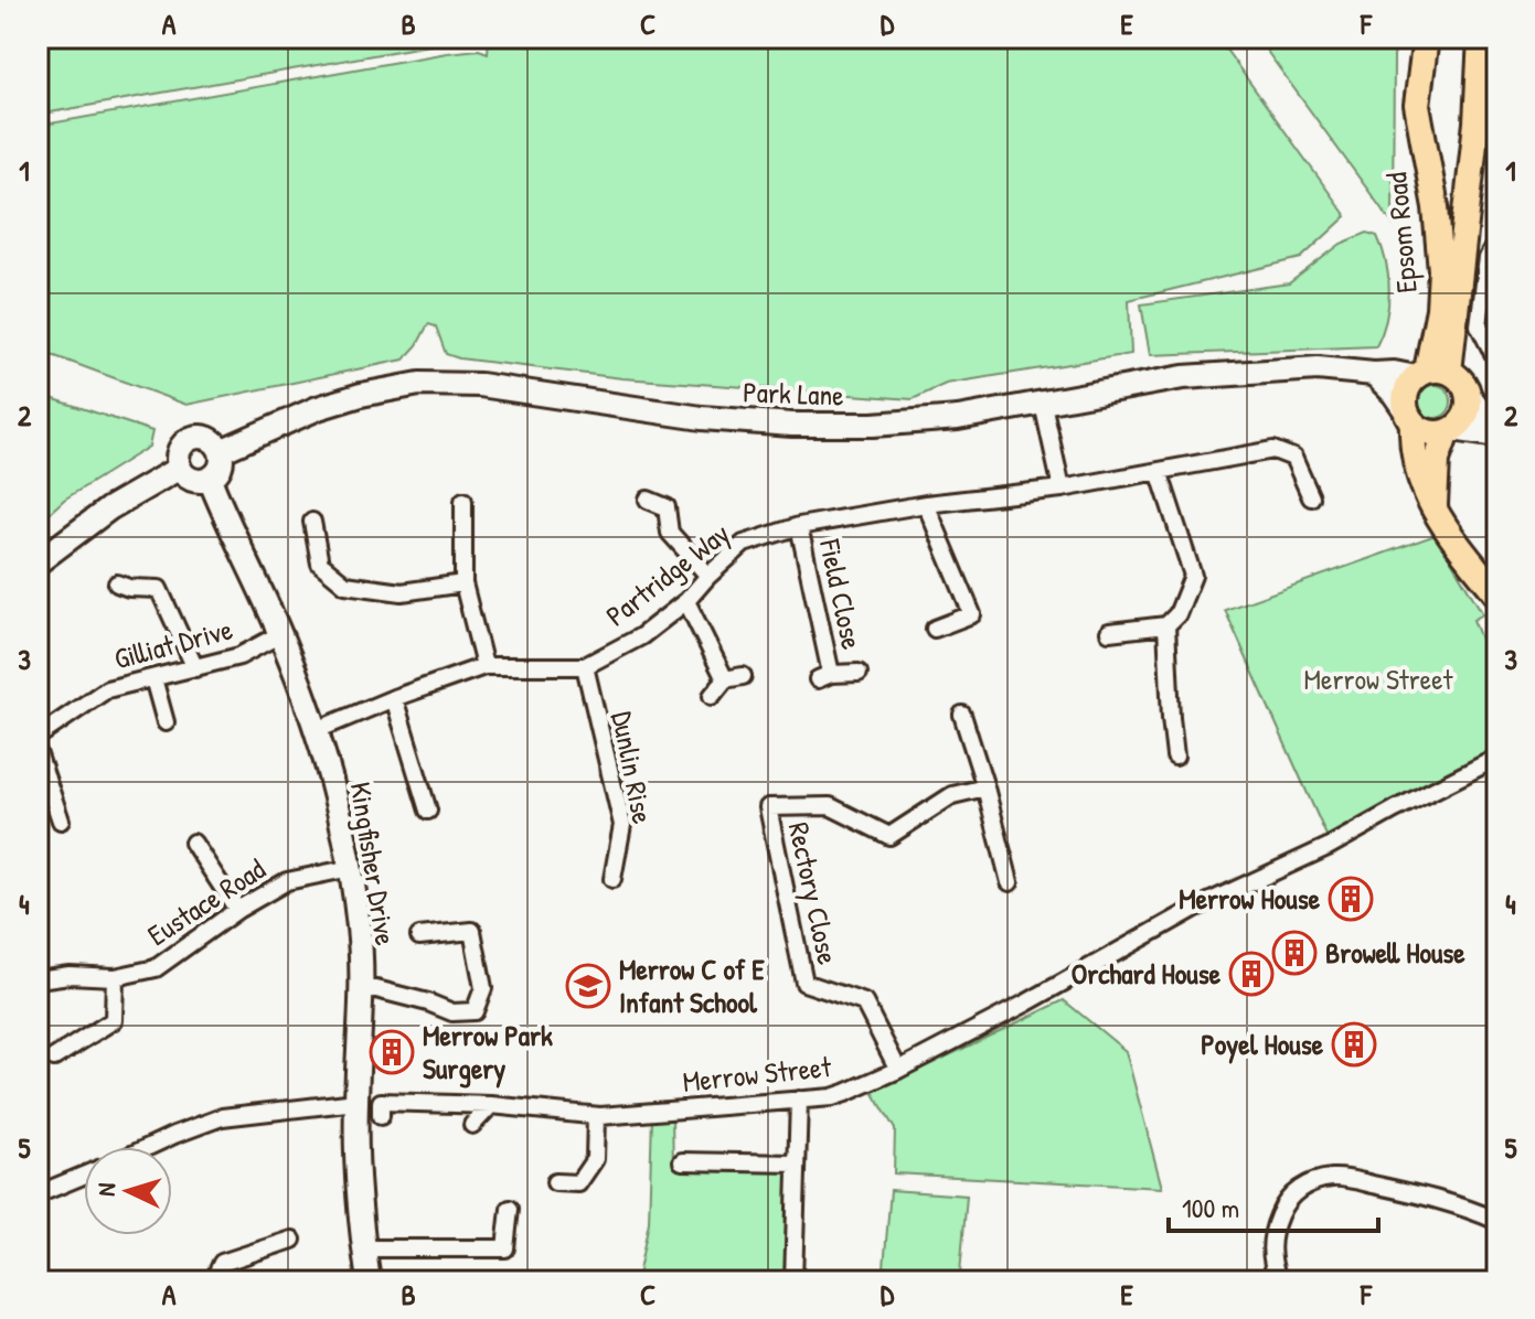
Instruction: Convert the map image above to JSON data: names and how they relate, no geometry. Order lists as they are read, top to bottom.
{
  "streets": {
    "main road": ["Epsom Road", "Park Lane", "Kingfisher Drive"],
    "street": [
      "Partridge Way",
      "Field Close",
      "Gilliat Drive",
      "Dunlin Rise",
      "Rectory Close",
      "Eustace Road",
      "Merrow Street"
    ]
  },
  "crossings": [
    ["Epsom Road", "Park Lane"],
    ["Park Lane", "Kingfisher Drive"],
    ["Partridge Way", "Field Close"],
    ["Partridge Way", "Dunlin Rise"],
    ["Partridge Way", "Kingfisher Drive"],
    ["Gilliat Drive", "Kingfisher Drive"],
    ["Kingfisher Drive", "Eustace Road"],
    ["Rectory Close", "Merrow Street"]
  ],
  "parks": ["Merrow Street"],
  "places": {
    "building": [
      "Merrow House",
      "Browell House",
      "Orchard House",
      "Poyel House",
      "Merrow Park Surgery"
    ],
    "school or university": ["Merrow C of E Infant School"]
  },
  "scale_bar": "100 m",
  "north": "left",
  "grid": {
    "columns": [
      "A",
      "B",
      "C",
      "D",
      "E",
      "F"
    ],
    "rows": [
      "1",
      "2",
      "3",
      "4",
      "5"
    ]
  }
}
